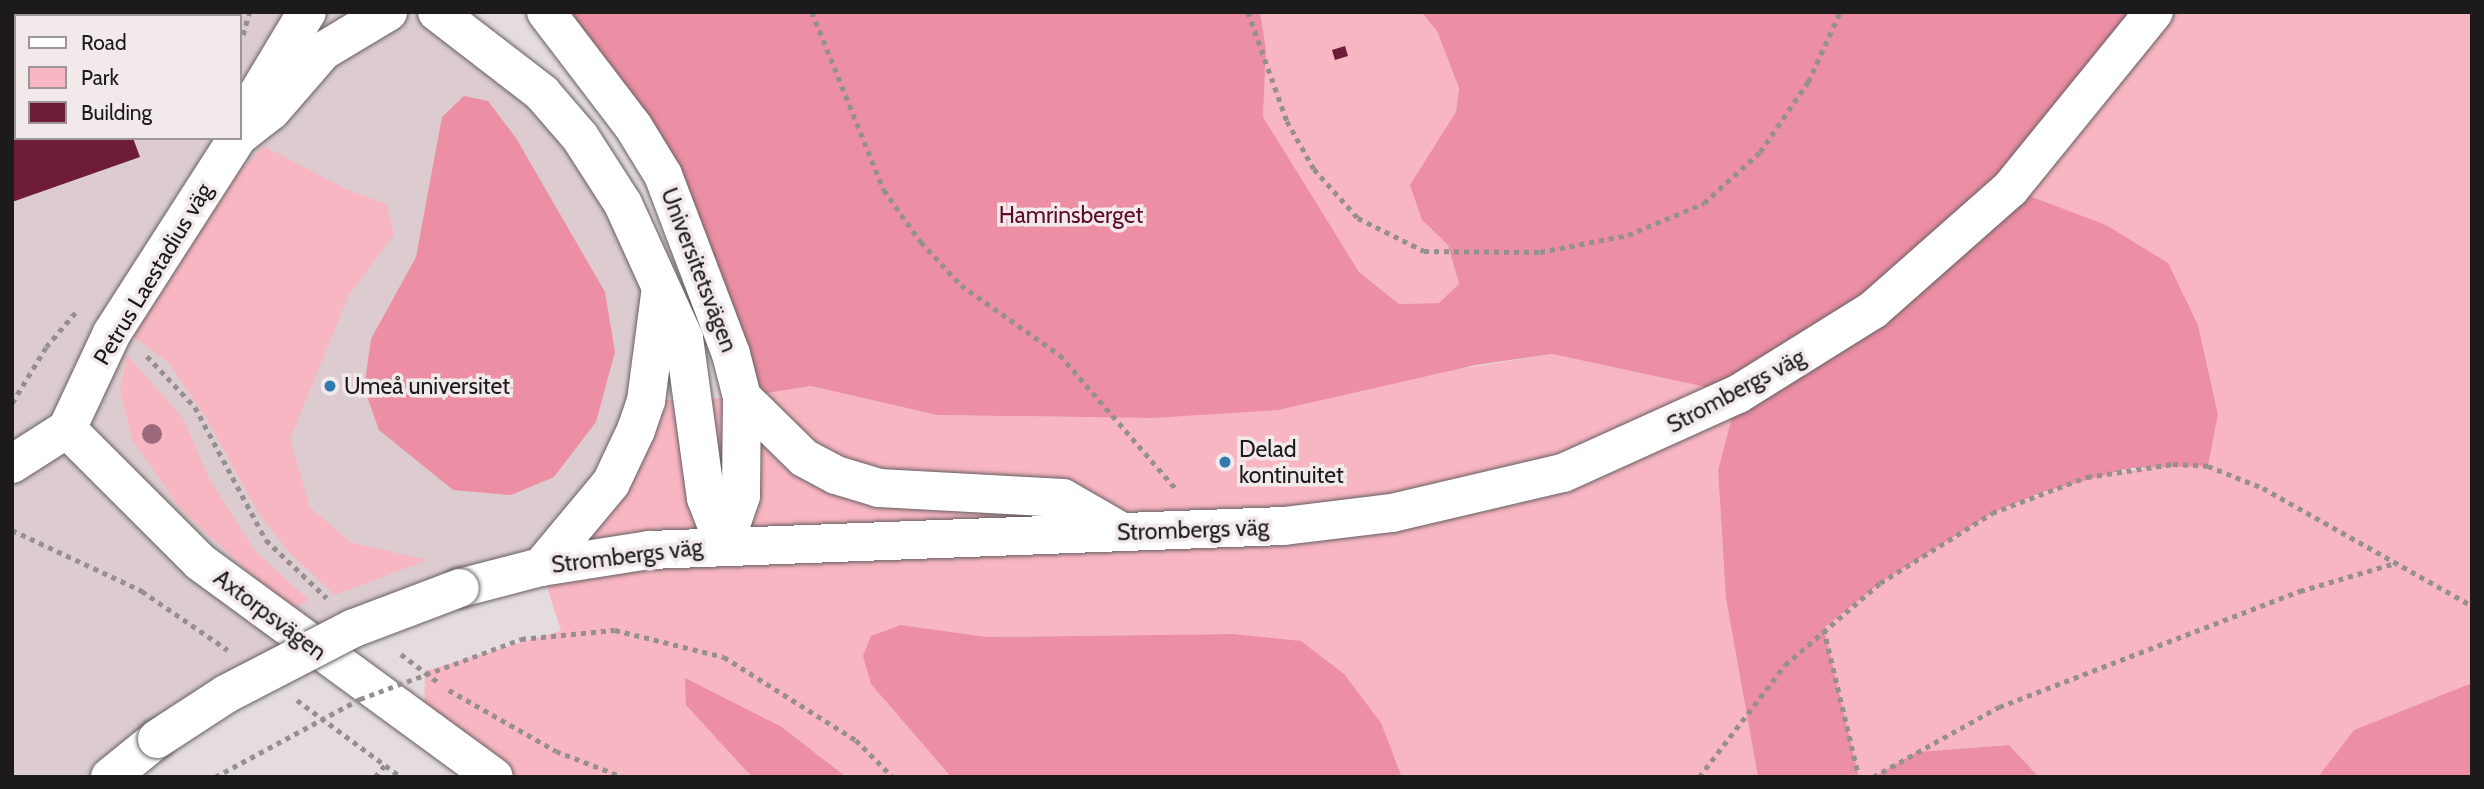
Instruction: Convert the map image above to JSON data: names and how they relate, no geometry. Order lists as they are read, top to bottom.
{
  "streets": {
    "street": [
      "Universitetsvägen",
      "Petrus Laestadius väg",
      "Strombergs väg",
      "Axtorpsvägen"
    ]
  },
  "crossings": [
    ["Universitetsvägen", "Strombergs väg"],
    ["Petrus Laestadius väg", "Axtorpsvägen"]
  ],
  "parks": ["Hamrinsberget"],
  "places": ["Umeå universitet", "Delad kontinuitet"],
  "legend": ["Road", "Park", "Building"]
}
